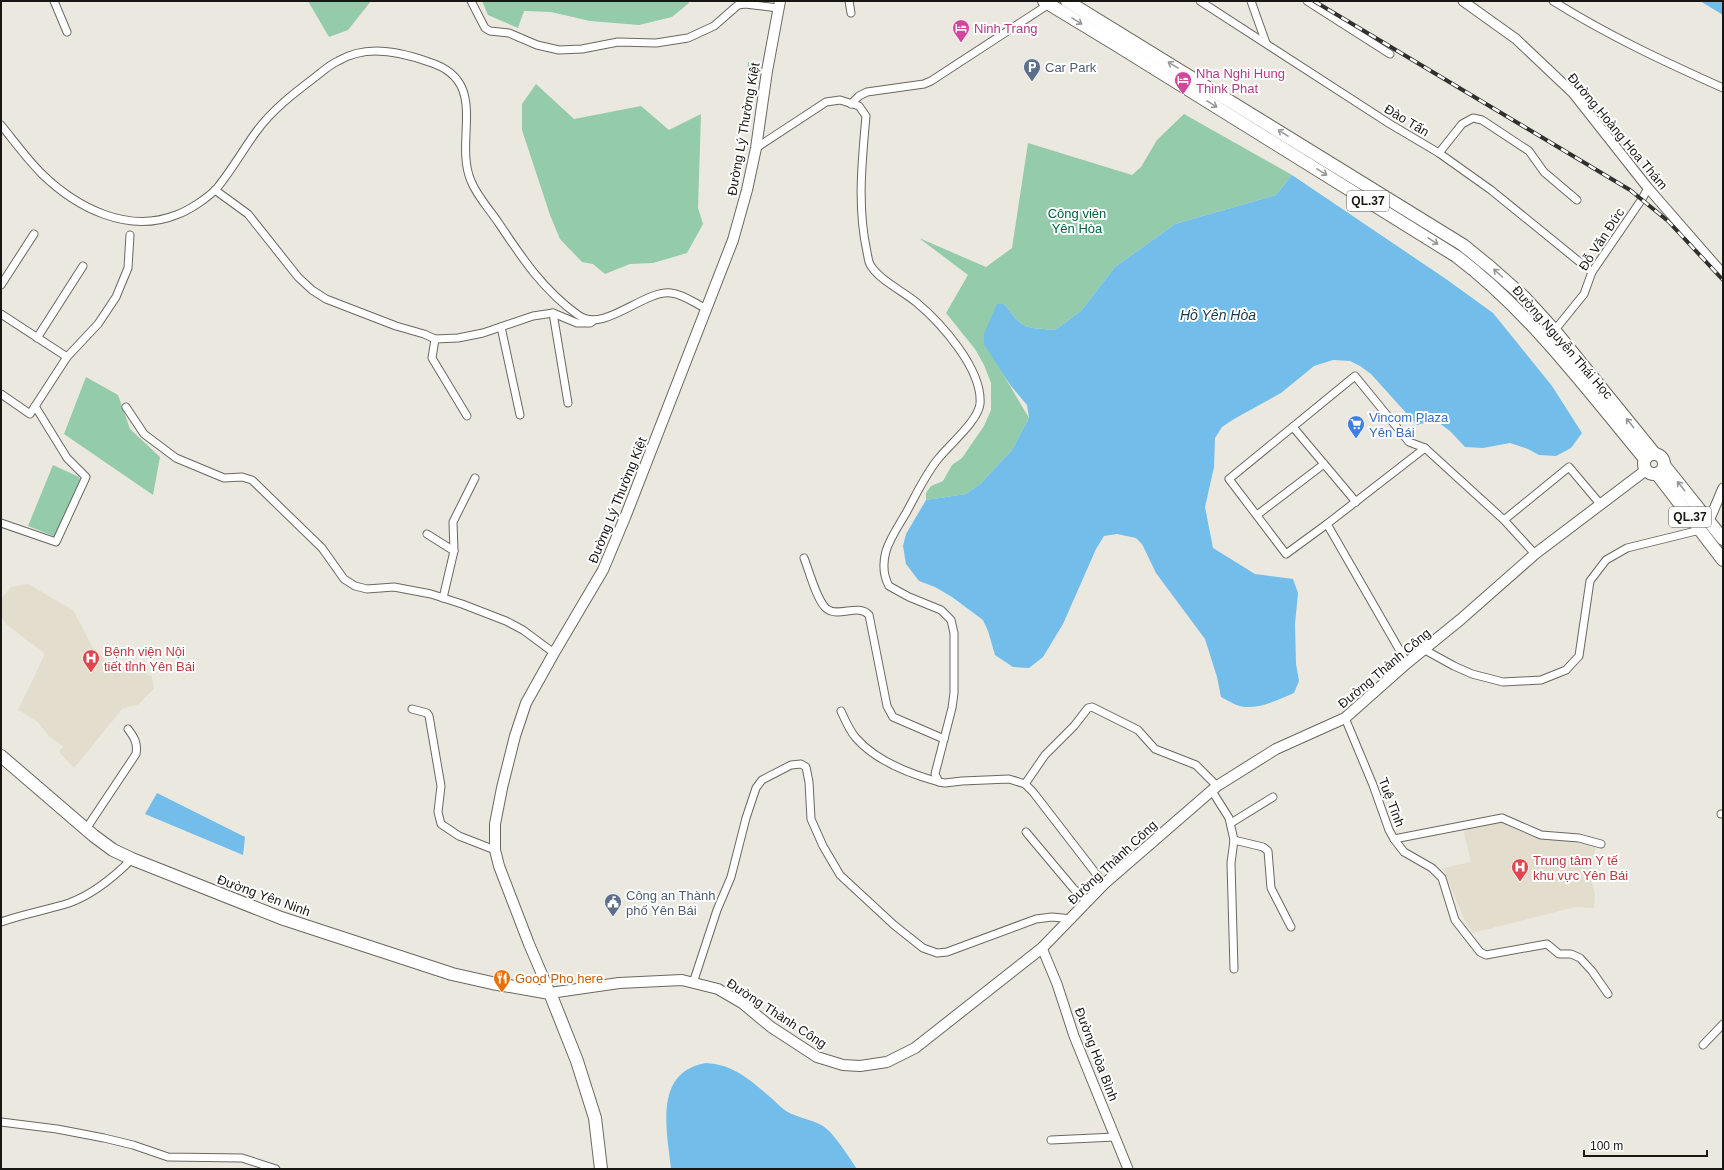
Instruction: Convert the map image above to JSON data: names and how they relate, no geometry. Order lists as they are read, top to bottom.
{
  "streets": {
    "main road": [
      "Đường Lý Thường Kiệt",
      "QL.37",
      "Đường Nguyễn Thái Học",
      "Đường Thành Công",
      "Đường Yên Ninh"
    ],
    "street": [
      "Đào Tấn",
      "Đường Hoàng Hoa Thám",
      "Đỗ Văn Đức",
      "Tuệ Tĩnh",
      "Đường Hòa Bình"
    ]
  },
  "crossings": [
    ["Đào Tấn", "Đỗ Văn Đức"],
    ["Đường Lý Thường Kiệt", "Đường Thành Công"],
    ["Đường Lý Thường Kiệt", "Đường Yên Ninh"],
    ["Đường Hoàng Hoa Thám", "Đỗ Văn Đức"],
    ["Đỗ Văn Đức", "Đường Nguyễn Thái Học"],
    ["Đường Nguyễn Thái Học", "Đường Thành Công"],
    ["Đường Thành Công", "Tuệ Tĩnh"],
    ["Đường Thành Công", "Đường Yên Ninh"],
    ["Đường Thành Công", "Đường Hòa Bình"]
  ],
  "water": ["Hồ Yên Hòa"],
  "parks": ["Công viên Yên Hòa"],
  "places": {
    "hotel": ["Ninh Trang", "Nha Nghi Hung Think Phat"],
    "parking": ["Car Park"],
    "supermarket": ["Vincom Plaza Yên Bái"],
    "hospital": ["Bệnh viện Nội tiết tỉnh Yên Bái", "Trung tâm Y tế khu vực Yên Bái"],
    "public building": ["Công an Thành phố Yên Bái"],
    "restaurant": ["Good Pho here"]
  },
  "scale_bar": "100 m"
}
